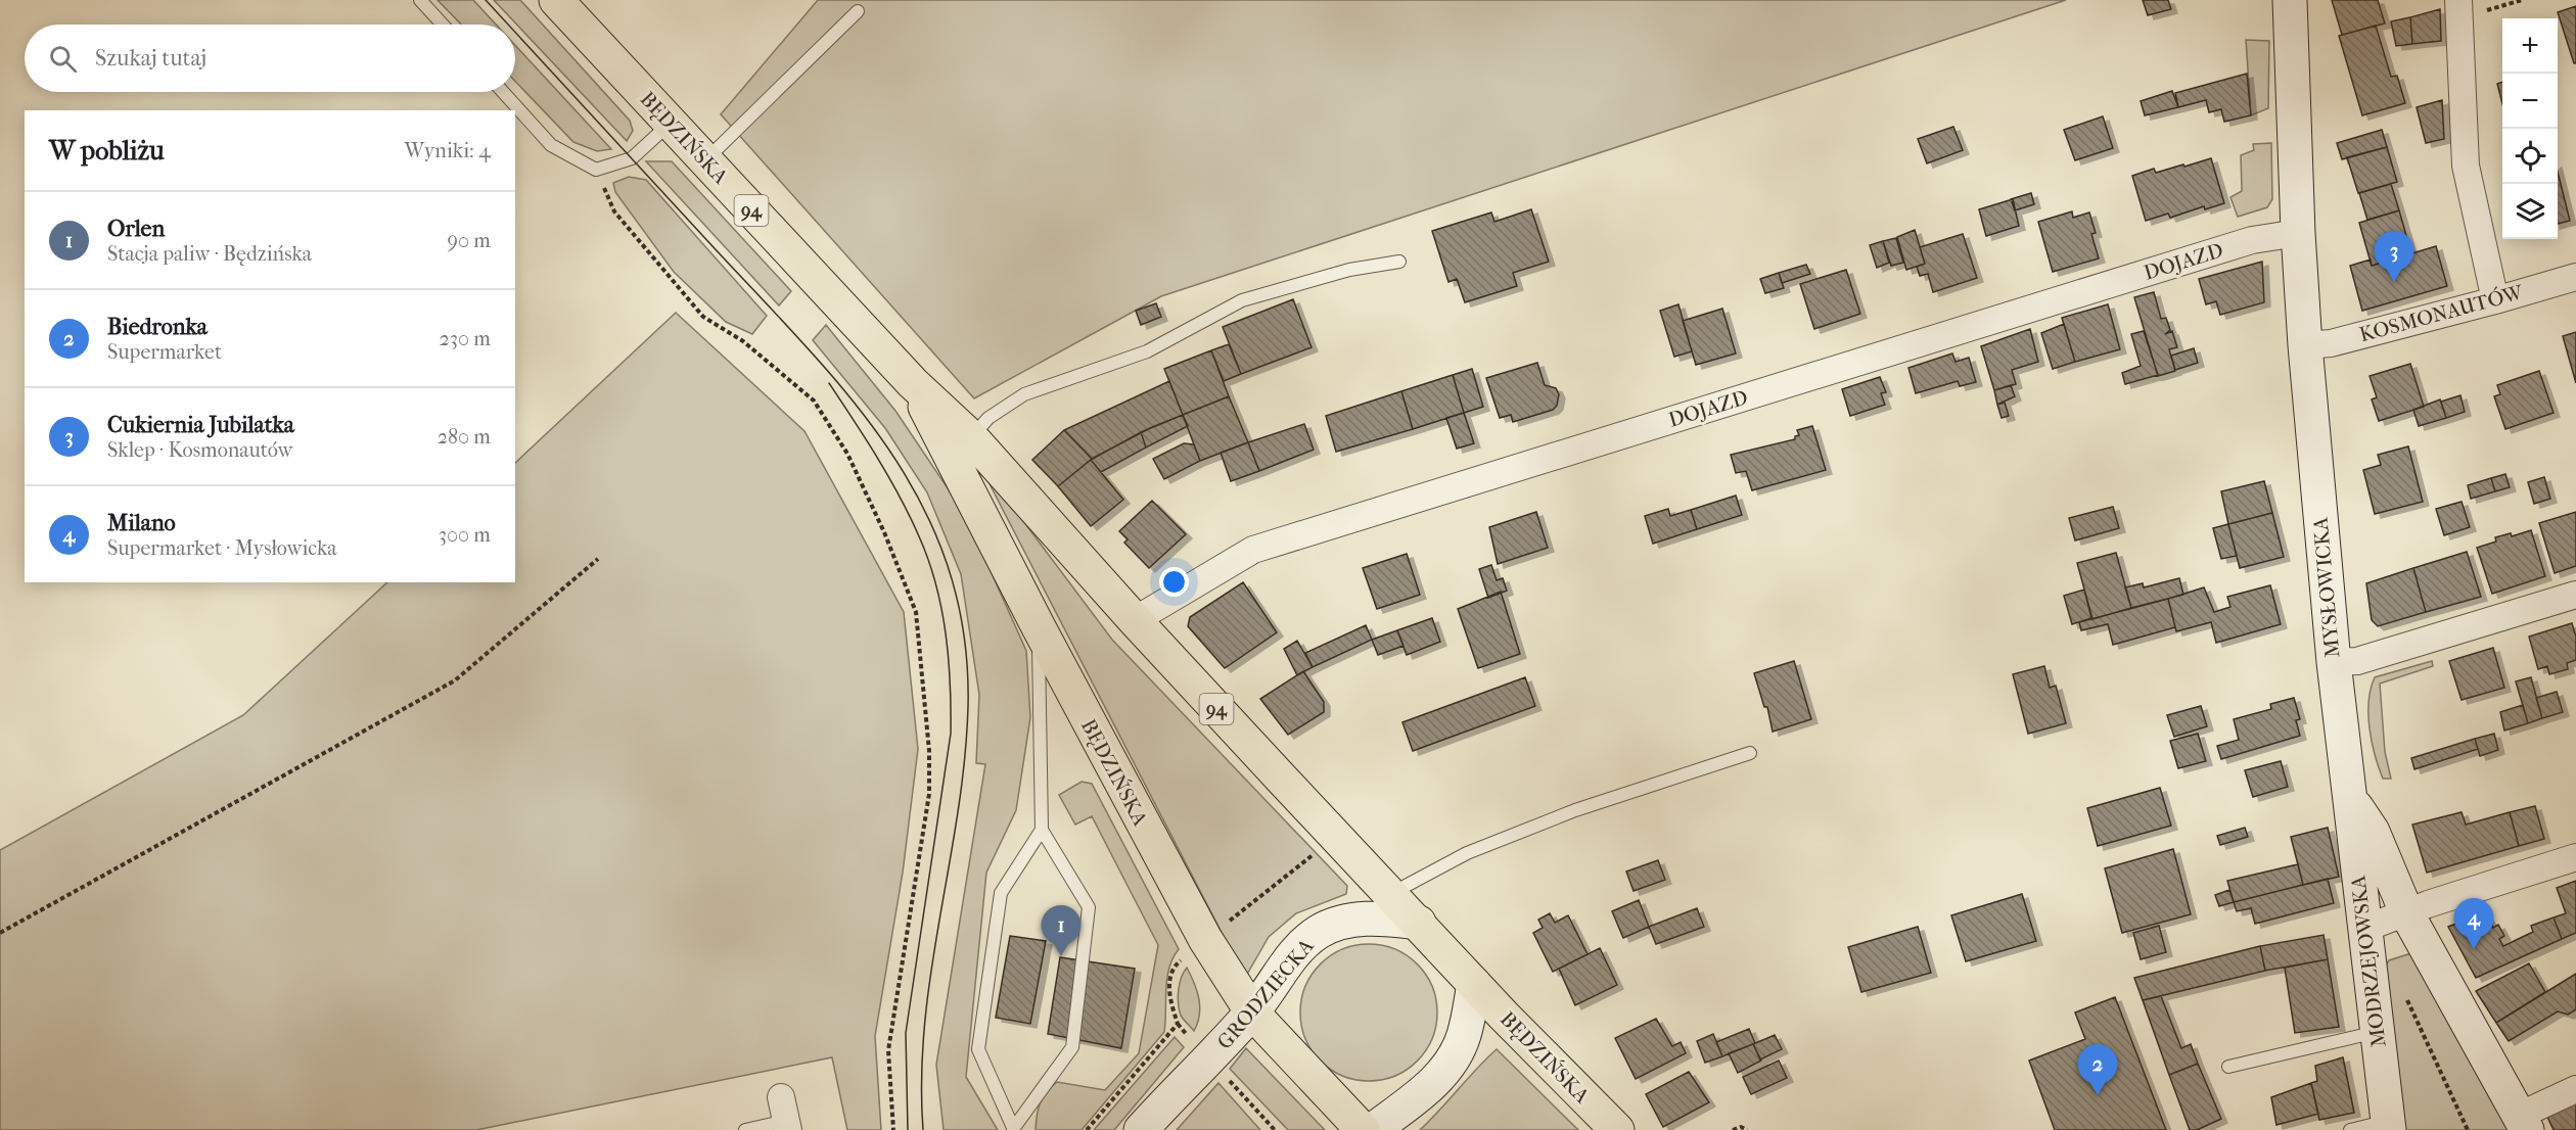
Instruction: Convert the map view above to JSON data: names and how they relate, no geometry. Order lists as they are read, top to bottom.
{
  "streets": {
    "main road": ["BĘDZIŃSKA", "94"],
    "street": [
      "DOJAZD",
      "KOSMONAUTÓW",
      "MYSŁOWICKA",
      "MODRZEJOWSKA",
      "GRODZIECKA"
    ]
  },
  "crossings": [
    ["BĘDZIŃSKA", "94"],
    ["BĘDZIŃSKA", "DOJAZD"],
    ["BĘDZIŃSKA", "GRODZIECKA"],
    ["94", "GRODZIECKA"],
    ["DOJAZD", "MYSŁOWICKA"],
    ["KOSMONAUTÓW", "MYSŁOWICKA"],
    ["MYSŁOWICKA", "MODRZEJOWSKA"]
  ],
  "page": {
    "map_buttons": ["+", "−"],
    "search": "Szukaj tutaj",
    "heading": ["W pobliżu", "Wyniki: 4"],
    "list": [
      {
        "mark": "1",
        "name": "Orlen",
        "note": "Stacja paliw · Będzińska",
        "value": "90 m"
      },
      {
        "mark": "2",
        "name": "Biedronka",
        "note": "Supermarket",
        "value": "230 m"
      },
      {
        "mark": "3",
        "name": "Cukiernia Jubilatka",
        "note": "Sklep · Kosmonautów",
        "value": "280 m"
      },
      {
        "mark": "4",
        "name": "Milano",
        "note": "Supermarket · Mysłowicka",
        "value": "300 m"
      }
    ],
    "pins": [
      "3",
      "4",
      "1",
      "2"
    ]
  }
}
